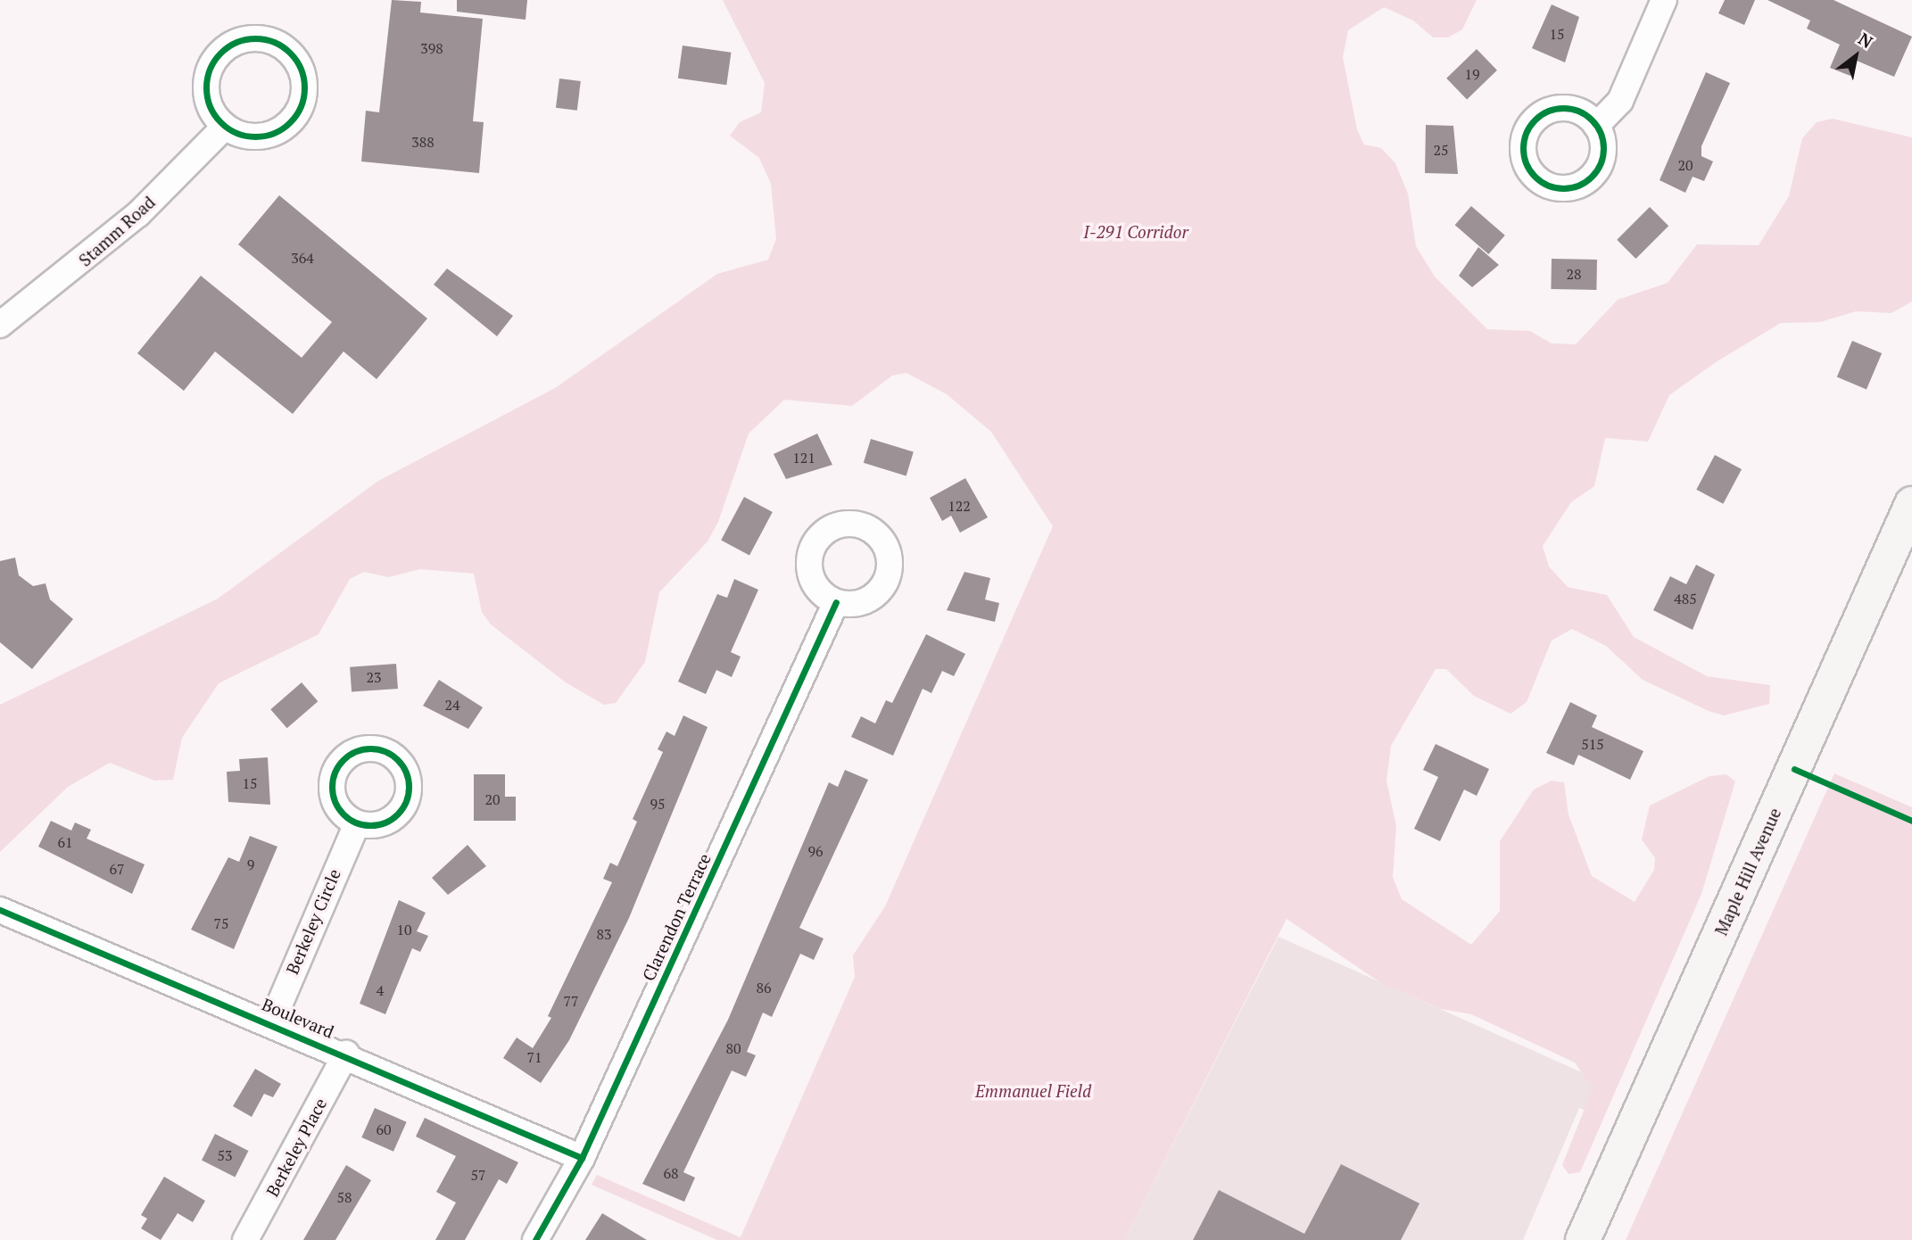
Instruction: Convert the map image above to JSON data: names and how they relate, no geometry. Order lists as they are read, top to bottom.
{
  "streets": {
    "main road": ["Maple Hill Avenue"],
    "street": [
      "Stamm Road",
      "Clarendon Terrace",
      "Berkeley Circle",
      "Boulevard",
      "Berkeley Place"
    ]
  },
  "crossings": [
    ["Clarendon Terrace", "Boulevard"],
    ["Berkeley Circle", "Boulevard"],
    ["Boulevard", "Berkeley Place"]
  ],
  "parks": ["I-291 Corridor", "Emmanuel Field"],
  "house_numbers": [
    "15",
    "398",
    "19",
    "388",
    "25",
    "20",
    "364",
    "28",
    "121",
    "122",
    "485",
    "23",
    "24",
    "515",
    "15",
    "20",
    "95",
    "61",
    "96",
    "9",
    "67",
    "75",
    "10",
    "83",
    "86",
    "4",
    "77",
    "80",
    "71",
    "60",
    "53",
    "68",
    "57",
    "58"
  ],
  "north": "top right"
}
